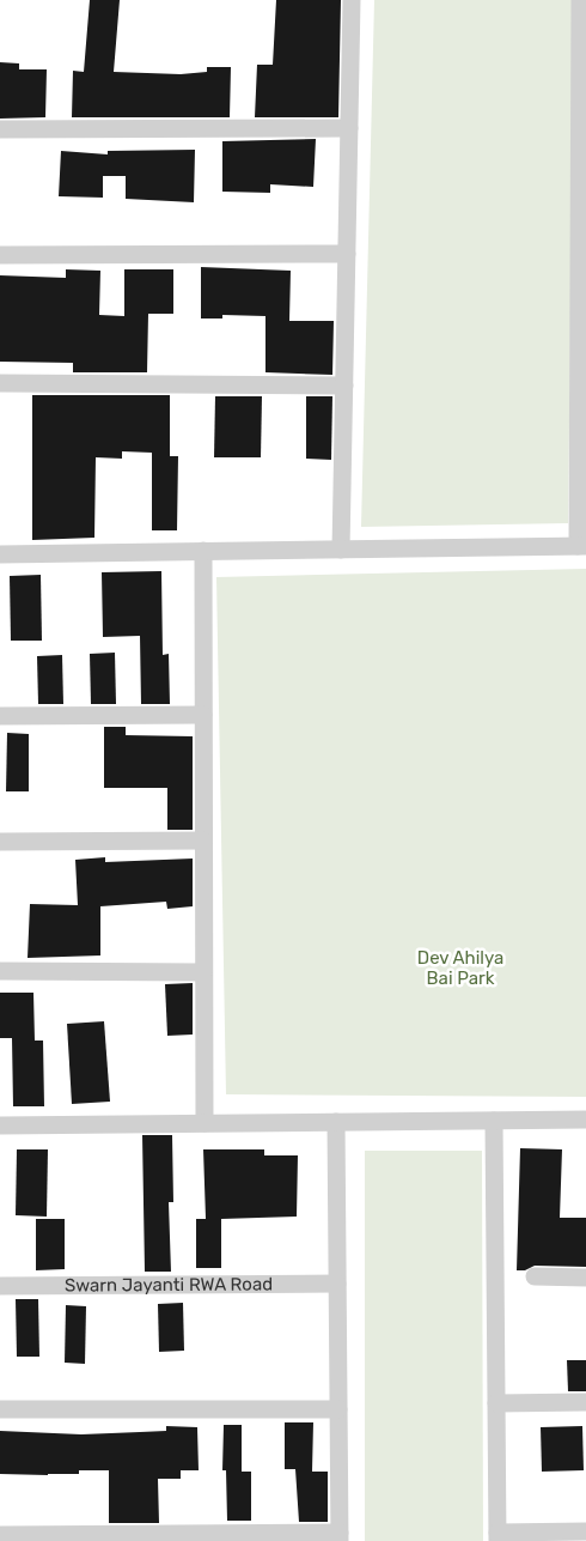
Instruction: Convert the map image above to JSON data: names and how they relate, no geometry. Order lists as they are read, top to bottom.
{
  "streets": {
    "street": ["Swarn Jayanti RWA Road"]
  },
  "parks": ["Dev Ahilya Bai Park"]
}
